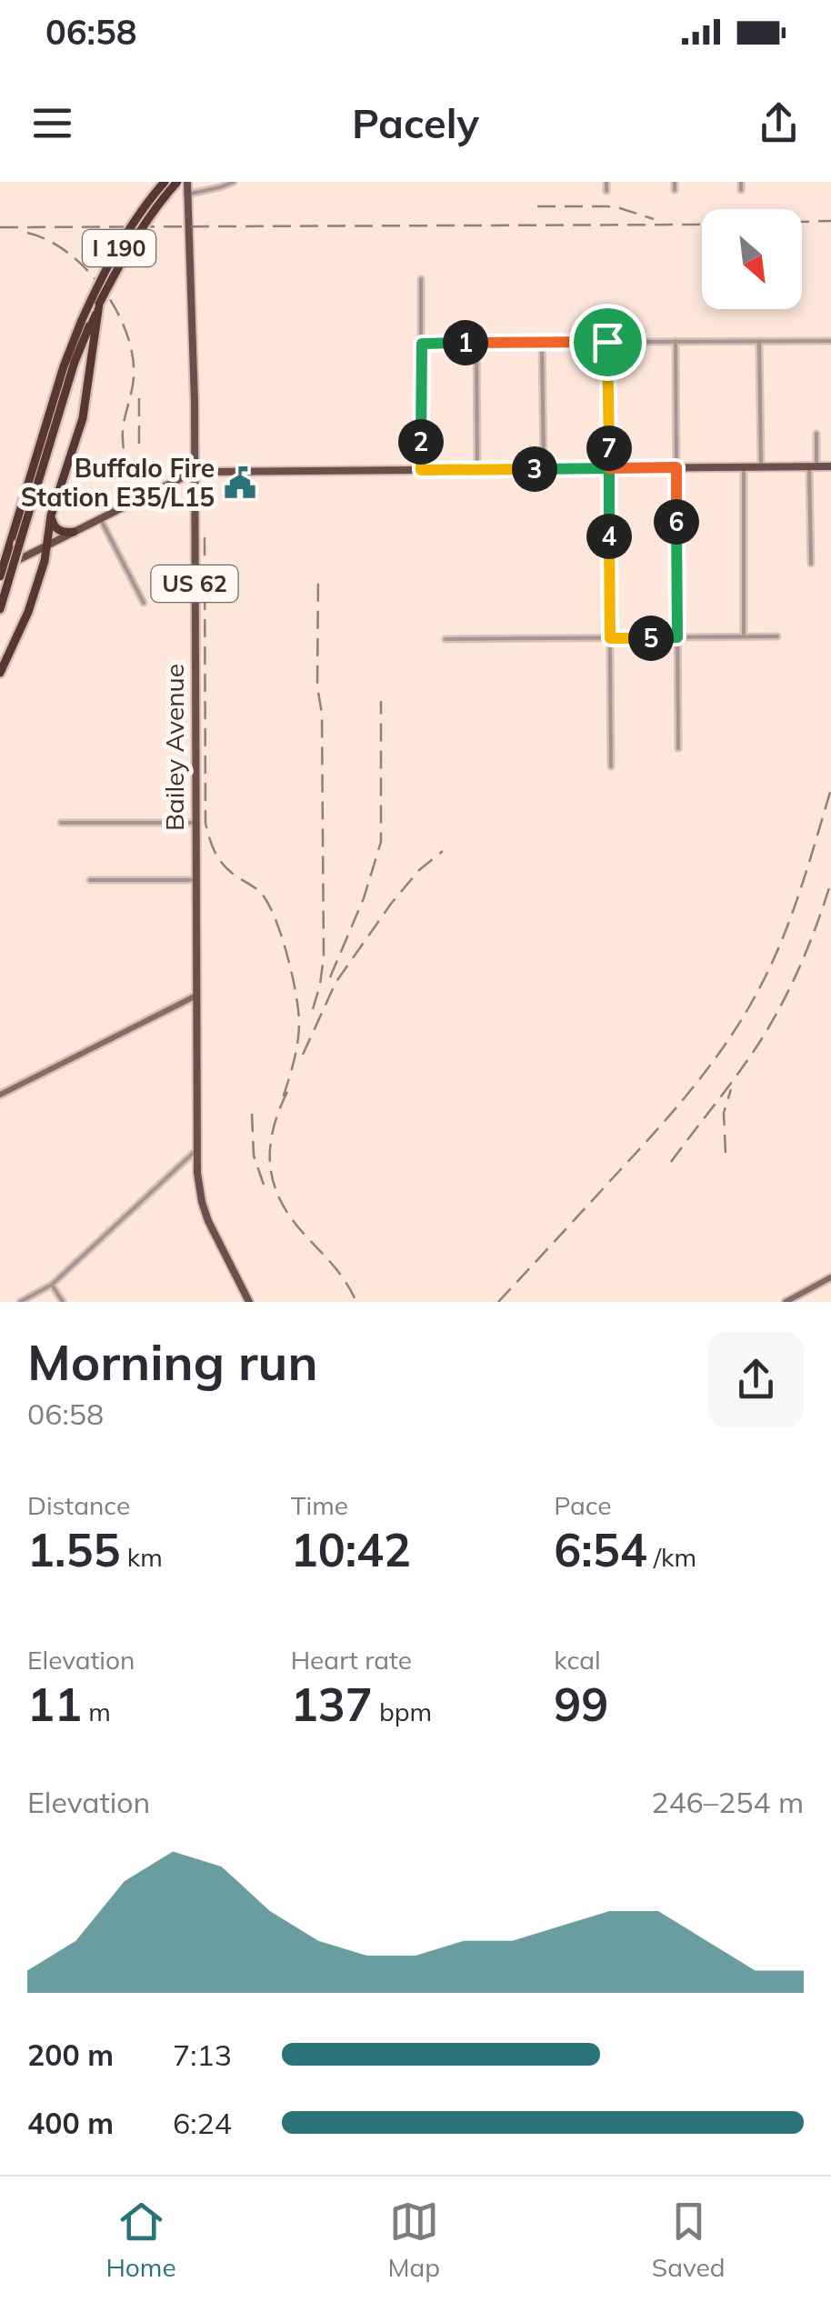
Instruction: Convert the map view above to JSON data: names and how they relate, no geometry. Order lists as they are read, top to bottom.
{
  "streets": {
    "highway": ["I 190"],
    "main road": ["US 62", "Bailey Avenue"]
  },
  "places": {
    "public building": ["Buffalo Fire Station E35/L15"]
  },
  "north": "bottom right",
  "page": {
    "status": "06:58",
    "header": "Pacely",
    "pins": [
      "1",
      "2",
      "7",
      "3",
      "6",
      "4",
      "5"
    ],
    "heading": ["Morning run", "06:58"],
    "stats": [
      ["Distance", "1.55 km"],
      ["Time", "10:42"],
      ["Pace", "6:54 /km"],
      ["Elevation", "11 m"],
      ["Heart rate", "137 bpm"],
      ["kcal", "99"]
    ],
    "chart": ["Elevation", "246–254 m"],
    "list": [
      {
        "name": "200 m",
        "note": "7:13"
      },
      {
        "name": "400 m",
        "note": "6:24"
      }
    ],
    "tabs": ["Home", "Map", "Saved"]
  }
}
